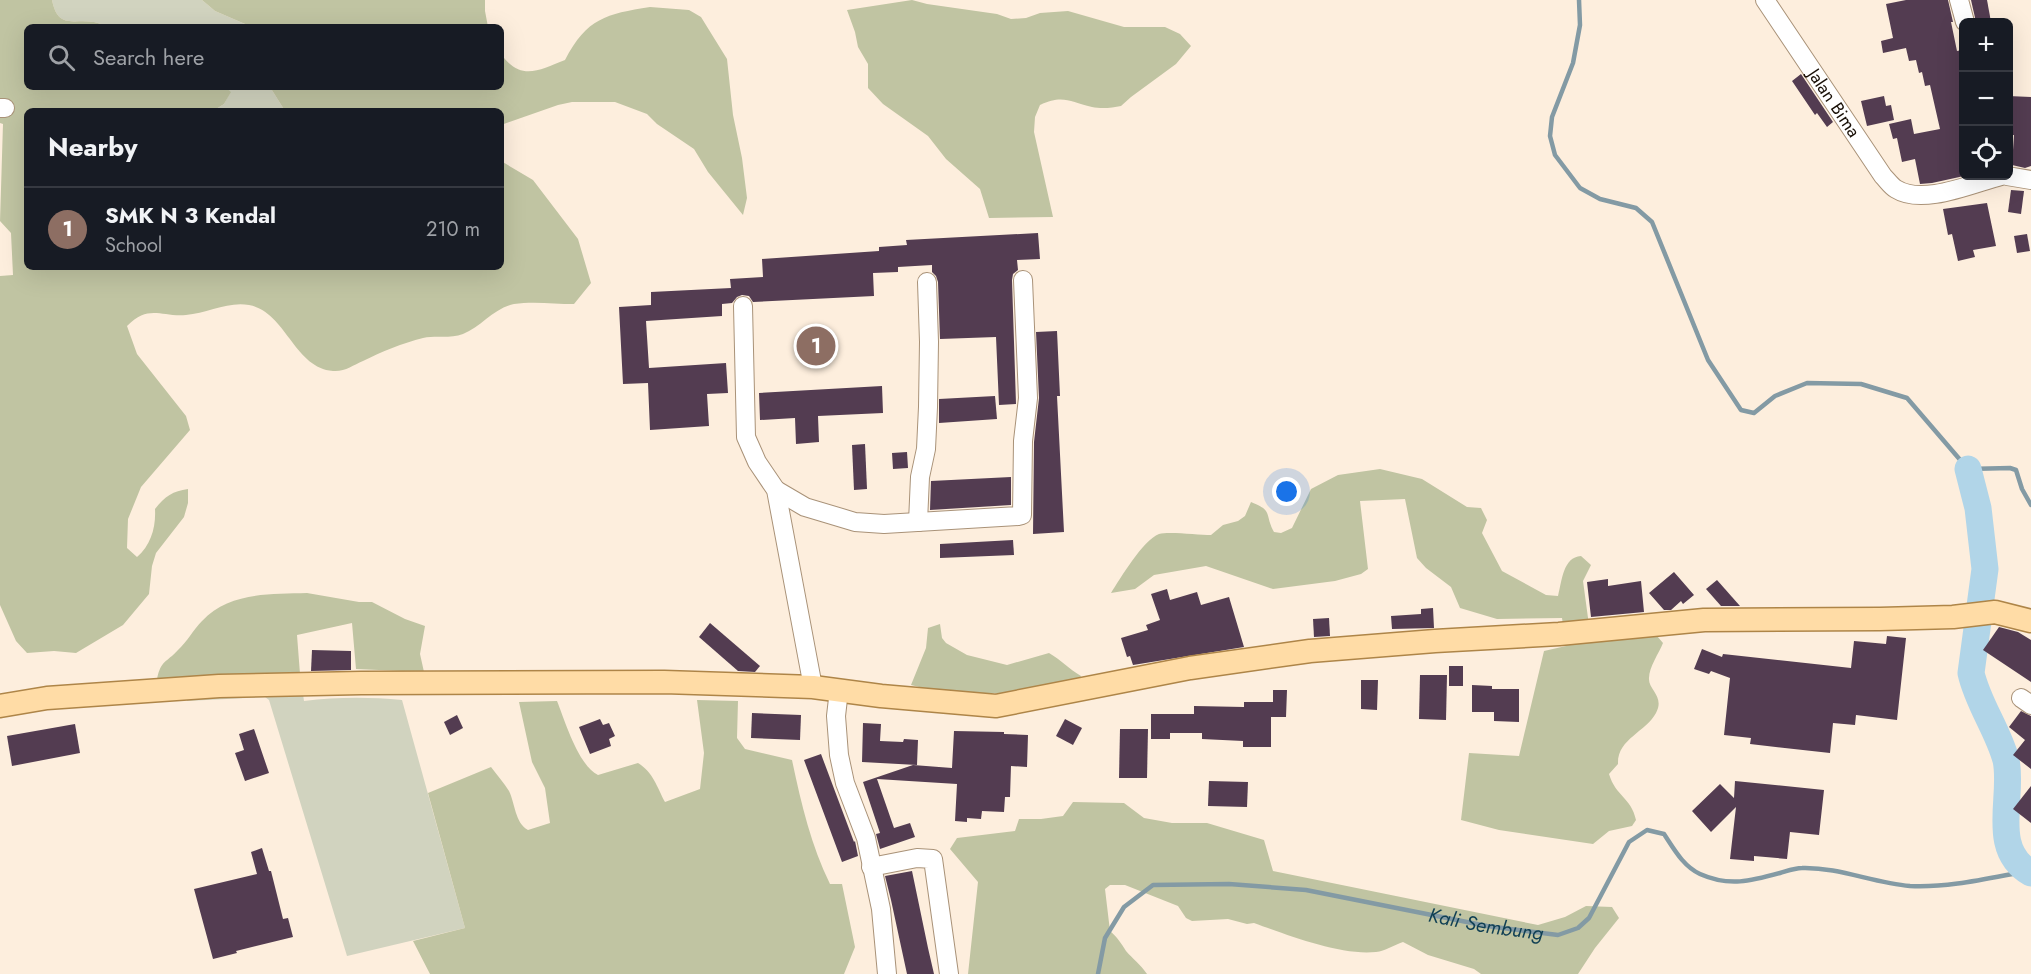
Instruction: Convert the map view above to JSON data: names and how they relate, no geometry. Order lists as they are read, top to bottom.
{
  "streets": {
    "street": ["Jalan Bima"]
  },
  "water": ["Kali Sembung"],
  "page": {
    "map_buttons": ["+", "−"],
    "search": "Search here",
    "heading": "Nearby",
    "list": [
      {
        "mark": "1",
        "name": "SMK N 3 Kendal",
        "note": "School",
        "value": "210 m"
      }
    ],
    "pins": "1"
  }
}
